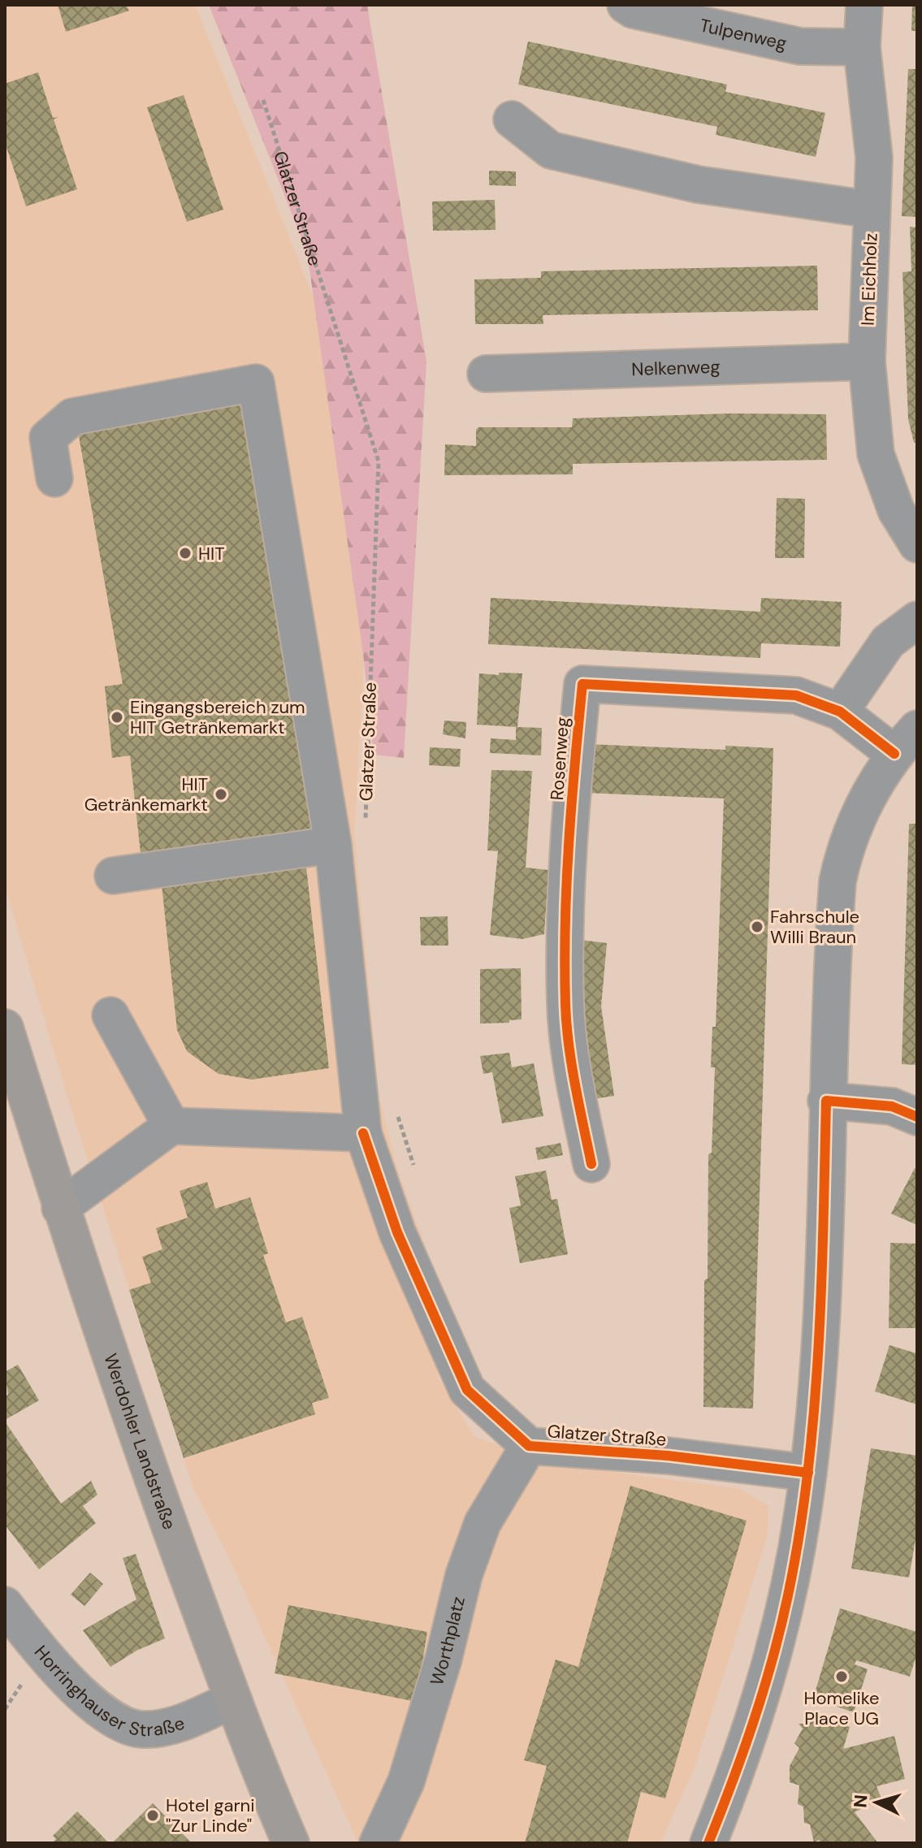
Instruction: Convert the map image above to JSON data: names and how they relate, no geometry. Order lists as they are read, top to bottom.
{
  "streets": {
    "main road": ["Werdohler Landstraße"],
    "street": [
      "Tulpenweg",
      "Glatzer Straße",
      "Im Eichholz",
      "Nelkenweg",
      "Rosenweg",
      "Worthplatz",
      "Horringhauser Straße"
    ]
  },
  "crossings": [
    ["Tulpenweg", "Im Eichholz"],
    ["Glatzer Straße", "Worthplatz"],
    ["Im Eichholz", "Nelkenweg"],
    ["Werdohler Landstraße", "Horringhauser Straße"]
  ],
  "places": [
    "HIT",
    "Eingangsbereich zum HIT Getränkemarkt",
    "HIT Getränkemarkt",
    "Fahrschule Willi Braun",
    "Homelike Place UG",
    "Hotel garni \"Zur Linde\""
  ],
  "north": "left"
}
